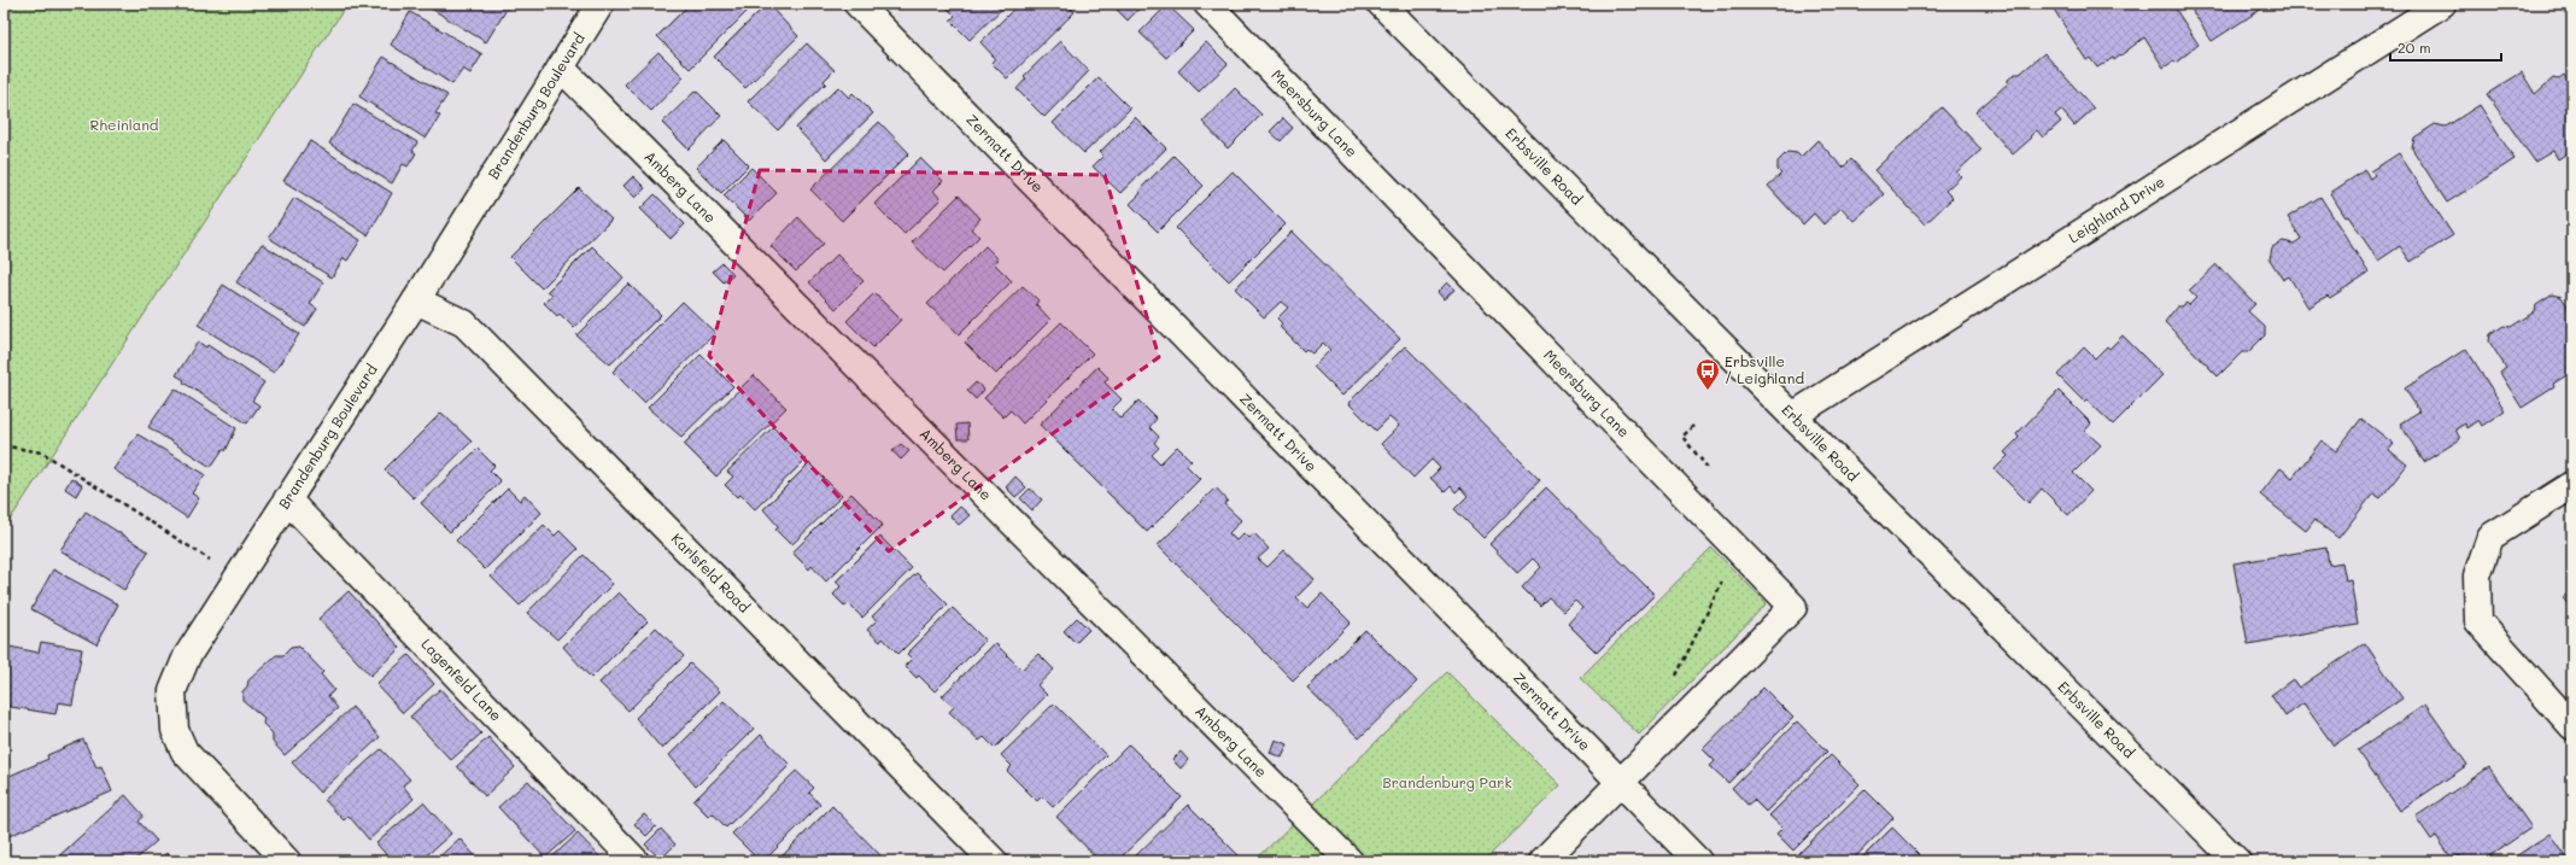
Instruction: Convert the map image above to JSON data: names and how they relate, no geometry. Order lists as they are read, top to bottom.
{
  "streets": {
    "street": [
      "Brandenburg Boulevard",
      "Meersburg Lane",
      "Zermatt Drive",
      "Erbsville Road",
      "Amberg Lane",
      "Leighland Drive",
      "Karlsfeld Road",
      "Lagenfeld Lane"
    ]
  },
  "crossings": [
    ["Brandenburg Boulevard", "Amberg Lane"],
    ["Brandenburg Boulevard", "Karlsfeld Road"],
    ["Brandenburg Boulevard", "Lagenfeld Lane"],
    ["Meersburg Lane", "Zermatt Drive"],
    ["Erbsville Road", "Leighland Drive"]
  ],
  "parks": ["Rheinland", "Brandenburg Park"],
  "places": {
    "bus stop": ["Erbsville / Leighland"]
  },
  "scale_bar": "20 m"
}
